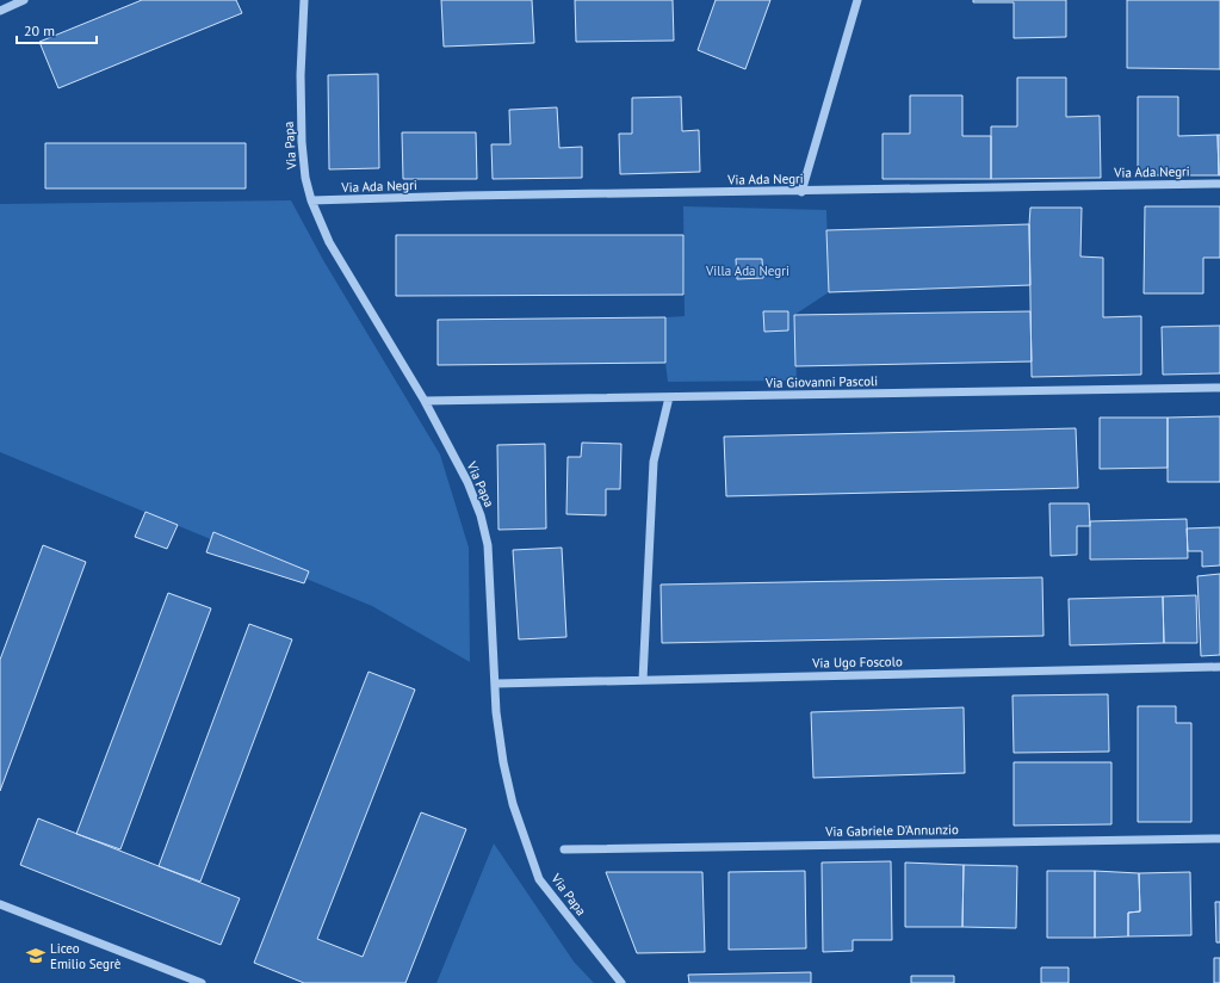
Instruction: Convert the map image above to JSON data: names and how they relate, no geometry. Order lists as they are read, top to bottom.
{
  "streets": {
    "street": [
      "Via Papa",
      "Via Ada Negri",
      "Via Giovanni Pascoli",
      "Via Ugo Foscolo",
      "Via Gabriele D'Annunzio"
    ]
  },
  "crossings": [
    ["Via Papa", "Via Ada Negri"],
    ["Via Papa", "Via Giovanni Pascoli"],
    ["Via Papa", "Via Ugo Foscolo"]
  ],
  "parks": ["Villa Ada Negri"],
  "places": {
    "school or university": ["Liceo Emilio Segrè"]
  },
  "scale_bar": "20 m"
}
